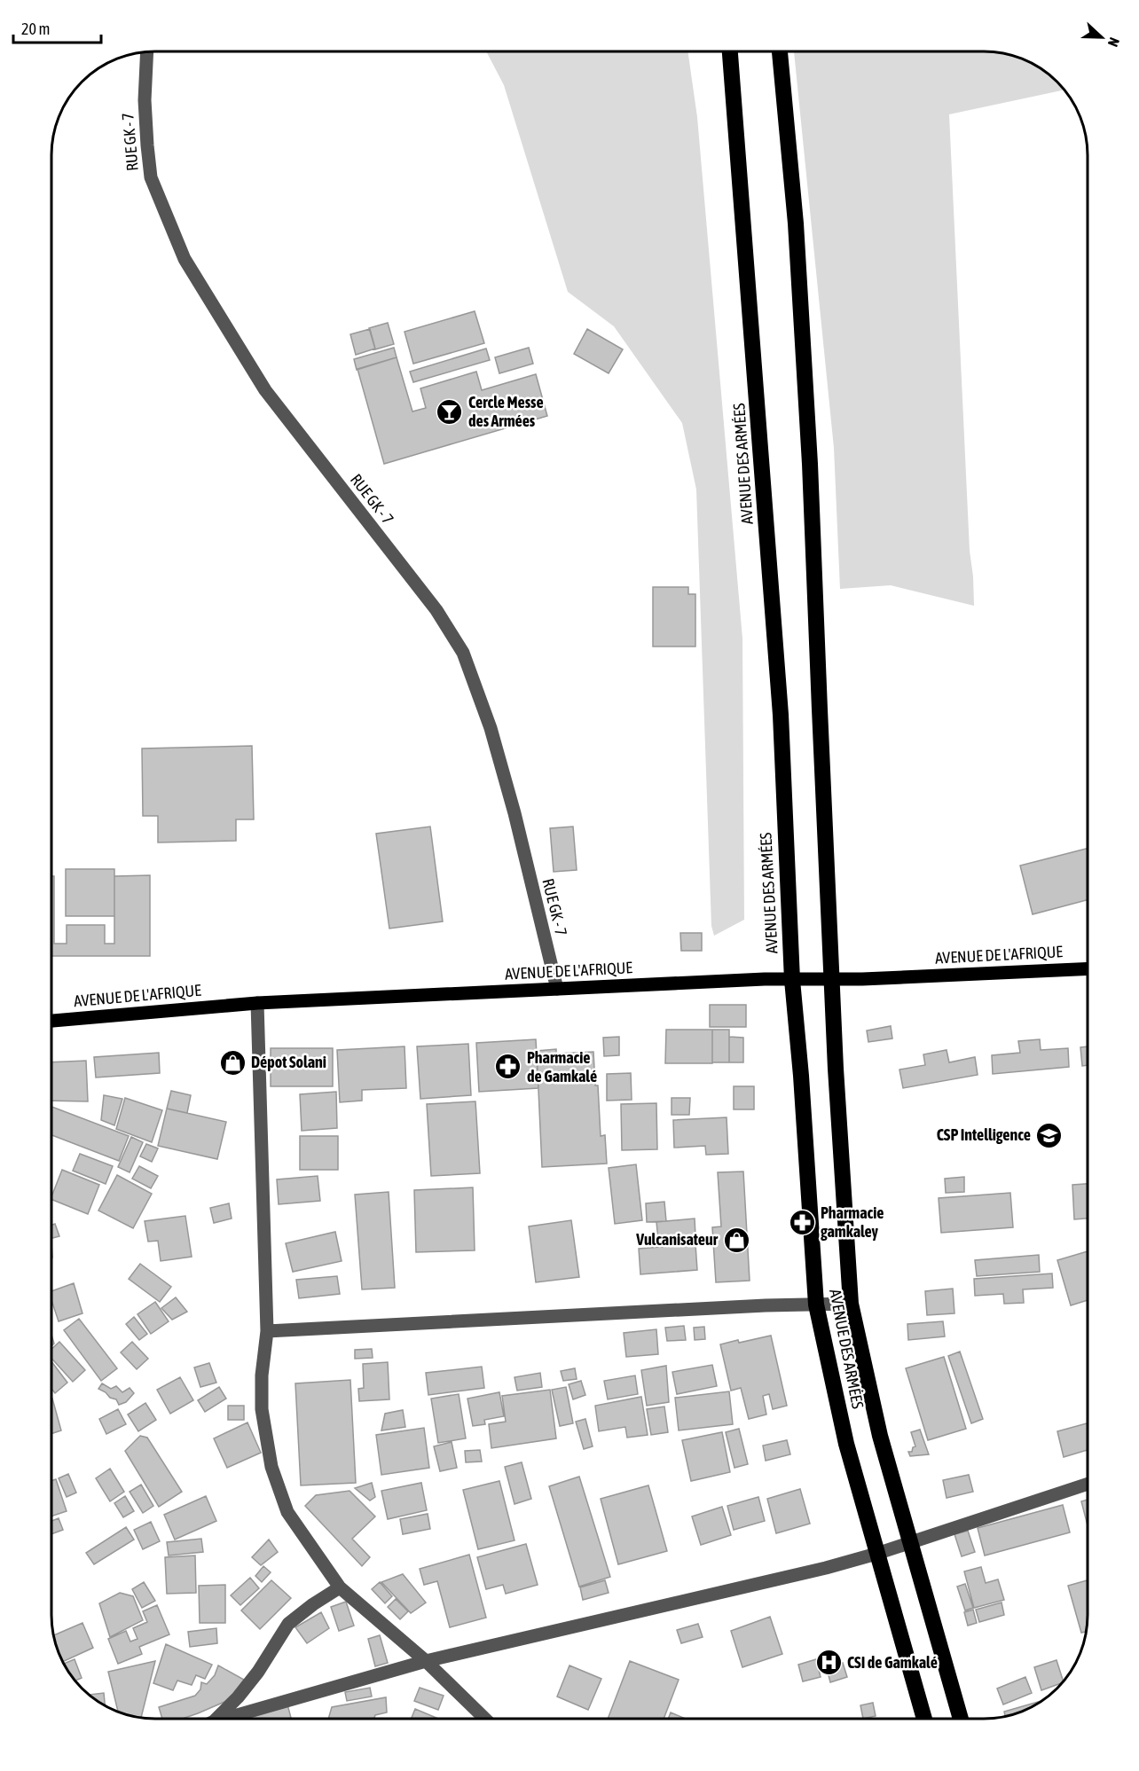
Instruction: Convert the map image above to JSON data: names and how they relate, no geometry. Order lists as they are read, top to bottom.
{
  "streets": {
    "highway": ["AVENUE DES ARMÉES"],
    "main road": ["AVENUE DE L'AFRIQUE"],
    "street": ["RUE GK - 7"]
  },
  "crossings": [
    ["RUE GK - 7", "AVENUE DE L'AFRIQUE"],
    ["AVENUE DES ARMÉES", "AVENUE DE L'AFRIQUE"]
  ],
  "places": {
    "bar": ["Cercle Messe des Armées"],
    "shop": ["Dépot Solani", "Vulcanisateur"],
    "pharmacy": ["Pharmacie de Gamkalé", "Pharmacie gamkaley"],
    "school or university": ["CSP Intelligence"],
    "hospital": ["CSI de Gamkalé"]
  },
  "scale_bar": "20 m",
  "north": "right"
}
